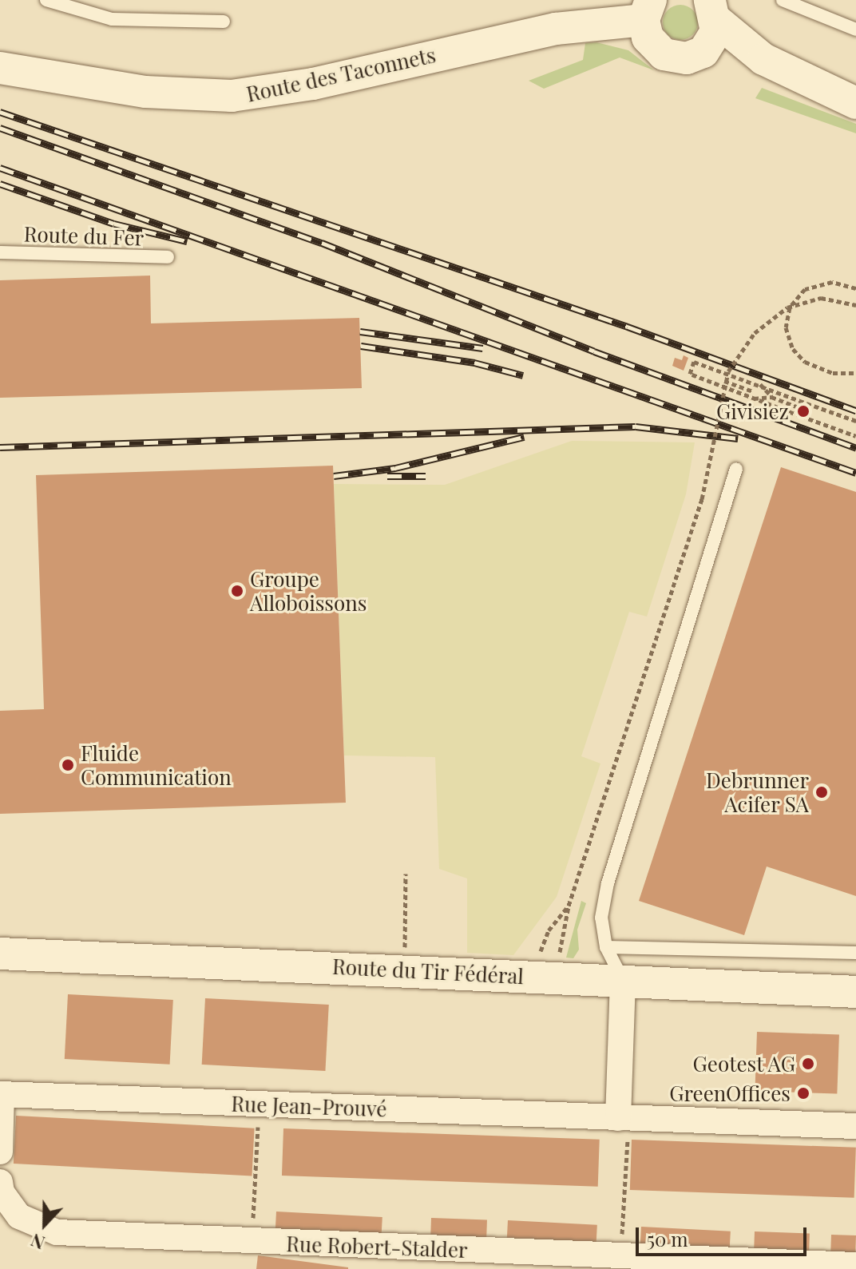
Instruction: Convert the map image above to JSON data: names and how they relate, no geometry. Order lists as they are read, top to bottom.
{
  "streets": {
    "street": [
      "Route des Taconnets",
      "Route du Tir Fédéral",
      "Rue Jean-Prouvé",
      "Rue Robert-Stalder"
    ],
    "lane": ["Route du Fer"]
  },
  "places": [
    "Givisiez",
    "Groupe Alloboissons",
    "Fluide Communication",
    "Debrunner Acifer SA",
    "Geotest AG",
    "GreenOffices"
  ],
  "scale_bar": "50 m",
  "north": "bottom"
}
